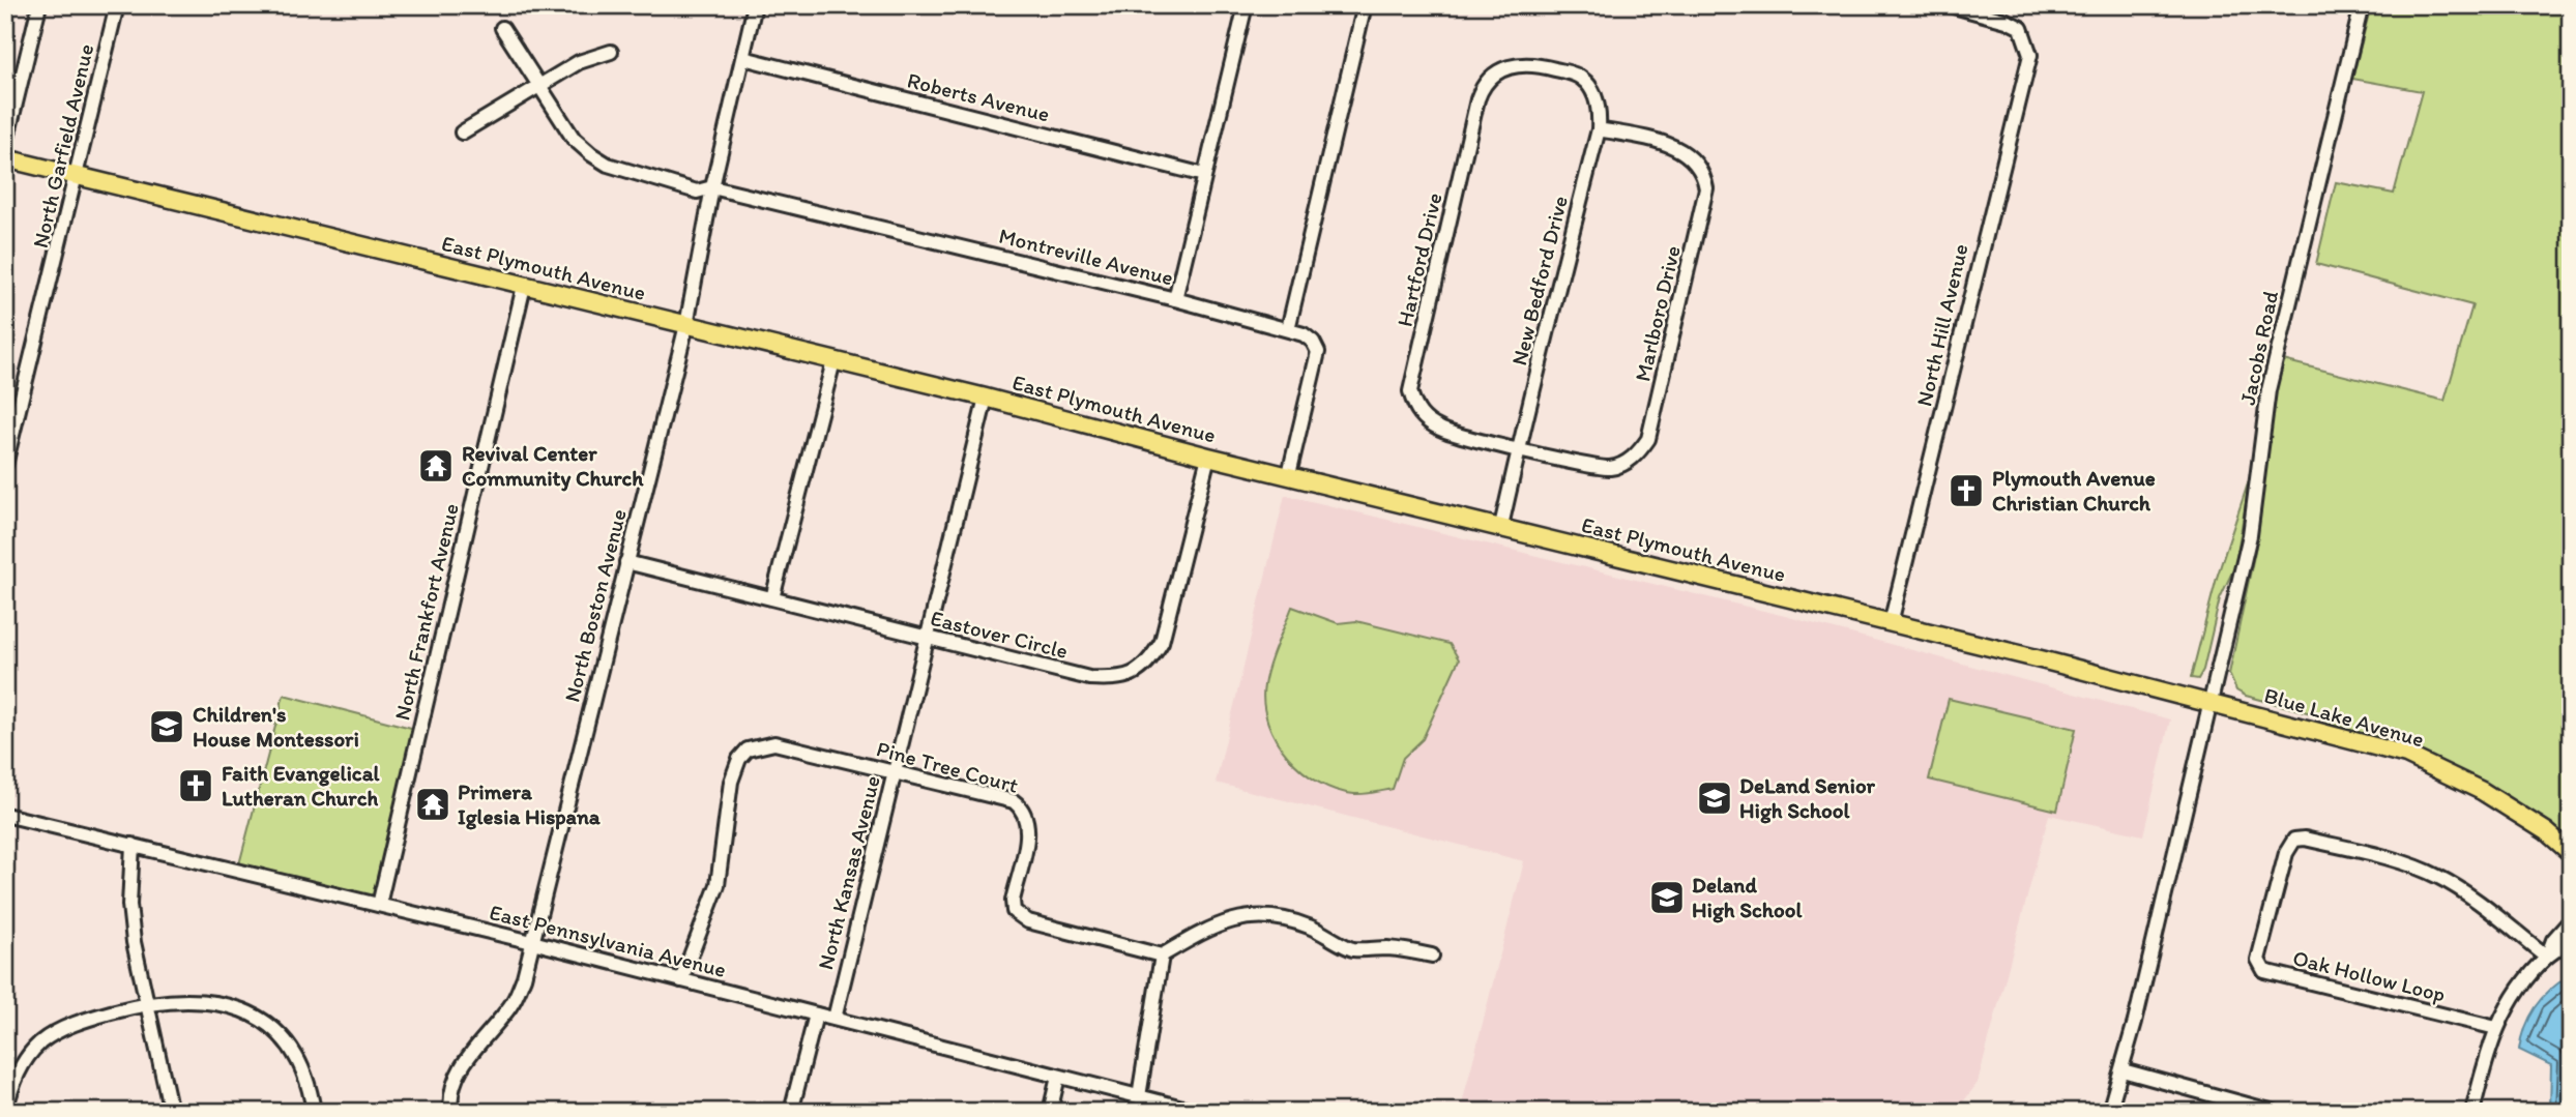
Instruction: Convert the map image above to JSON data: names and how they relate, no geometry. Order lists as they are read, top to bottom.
{
  "streets": {
    "main road": ["East Plymouth Avenue", "Blue Lake Avenue"],
    "street": [
      "Roberts Avenue",
      "North Garfield Avenue",
      "Montreville Avenue",
      "Hartford Drive",
      "New Bedford Drive",
      "Marlboro Drive",
      "North Hill Avenue",
      "Jacobs Road",
      "North Boston Avenue",
      "North Frankfort Avenue",
      "Eastover Circle",
      "Pine Tree Court",
      "North Kansas Avenue",
      "East Pennsylvania Avenue",
      "Oak Hollow Loop"
    ]
  },
  "crossings": [
    ["Roberts Avenue", "North Boston Avenue"],
    ["North Garfield Avenue", "East Plymouth Avenue"],
    ["Montreville Avenue", "East Plymouth Avenue"],
    ["Montreville Avenue", "North Boston Avenue"],
    ["Hartford Drive", "New Bedford Drive"],
    ["Hartford Drive", "Marlboro Drive"],
    ["East Plymouth Avenue", "New Bedford Drive"],
    ["East Plymouth Avenue", "North Hill Avenue"],
    ["East Plymouth Avenue", "Jacobs Road"],
    ["East Plymouth Avenue", "North Boston Avenue"],
    ["East Plymouth Avenue", "North Frankfort Avenue"],
    ["East Plymouth Avenue", "Eastover Circle"],
    ["East Plymouth Avenue", "Blue Lake Avenue"],
    ["East Plymouth Avenue", "North Kansas Avenue"],
    ["New Bedford Drive", "Marlboro Drive"],
    ["Jacobs Road", "Blue Lake Avenue"],
    ["North Boston Avenue", "Eastover Circle"],
    ["North Boston Avenue", "East Pennsylvania Avenue"],
    ["North Frankfort Avenue", "East Pennsylvania Avenue"],
    ["Eastover Circle", "North Kansas Avenue"],
    ["Pine Tree Court", "North Kansas Avenue"],
    ["Pine Tree Court", "East Pennsylvania Avenue"],
    ["North Kansas Avenue", "East Pennsylvania Avenue"]
  ],
  "places": {
    "temple": ["Revival Center Community Church", "Primera Iglesia Hispana"],
    "church": ["Plymouth Avenue Christian Church", "Faith Evangelical Lutheran Church"],
    "school or university": ["Children's House Montessori", "DeLand Senior High School", "Deland High School"]
  }
}
